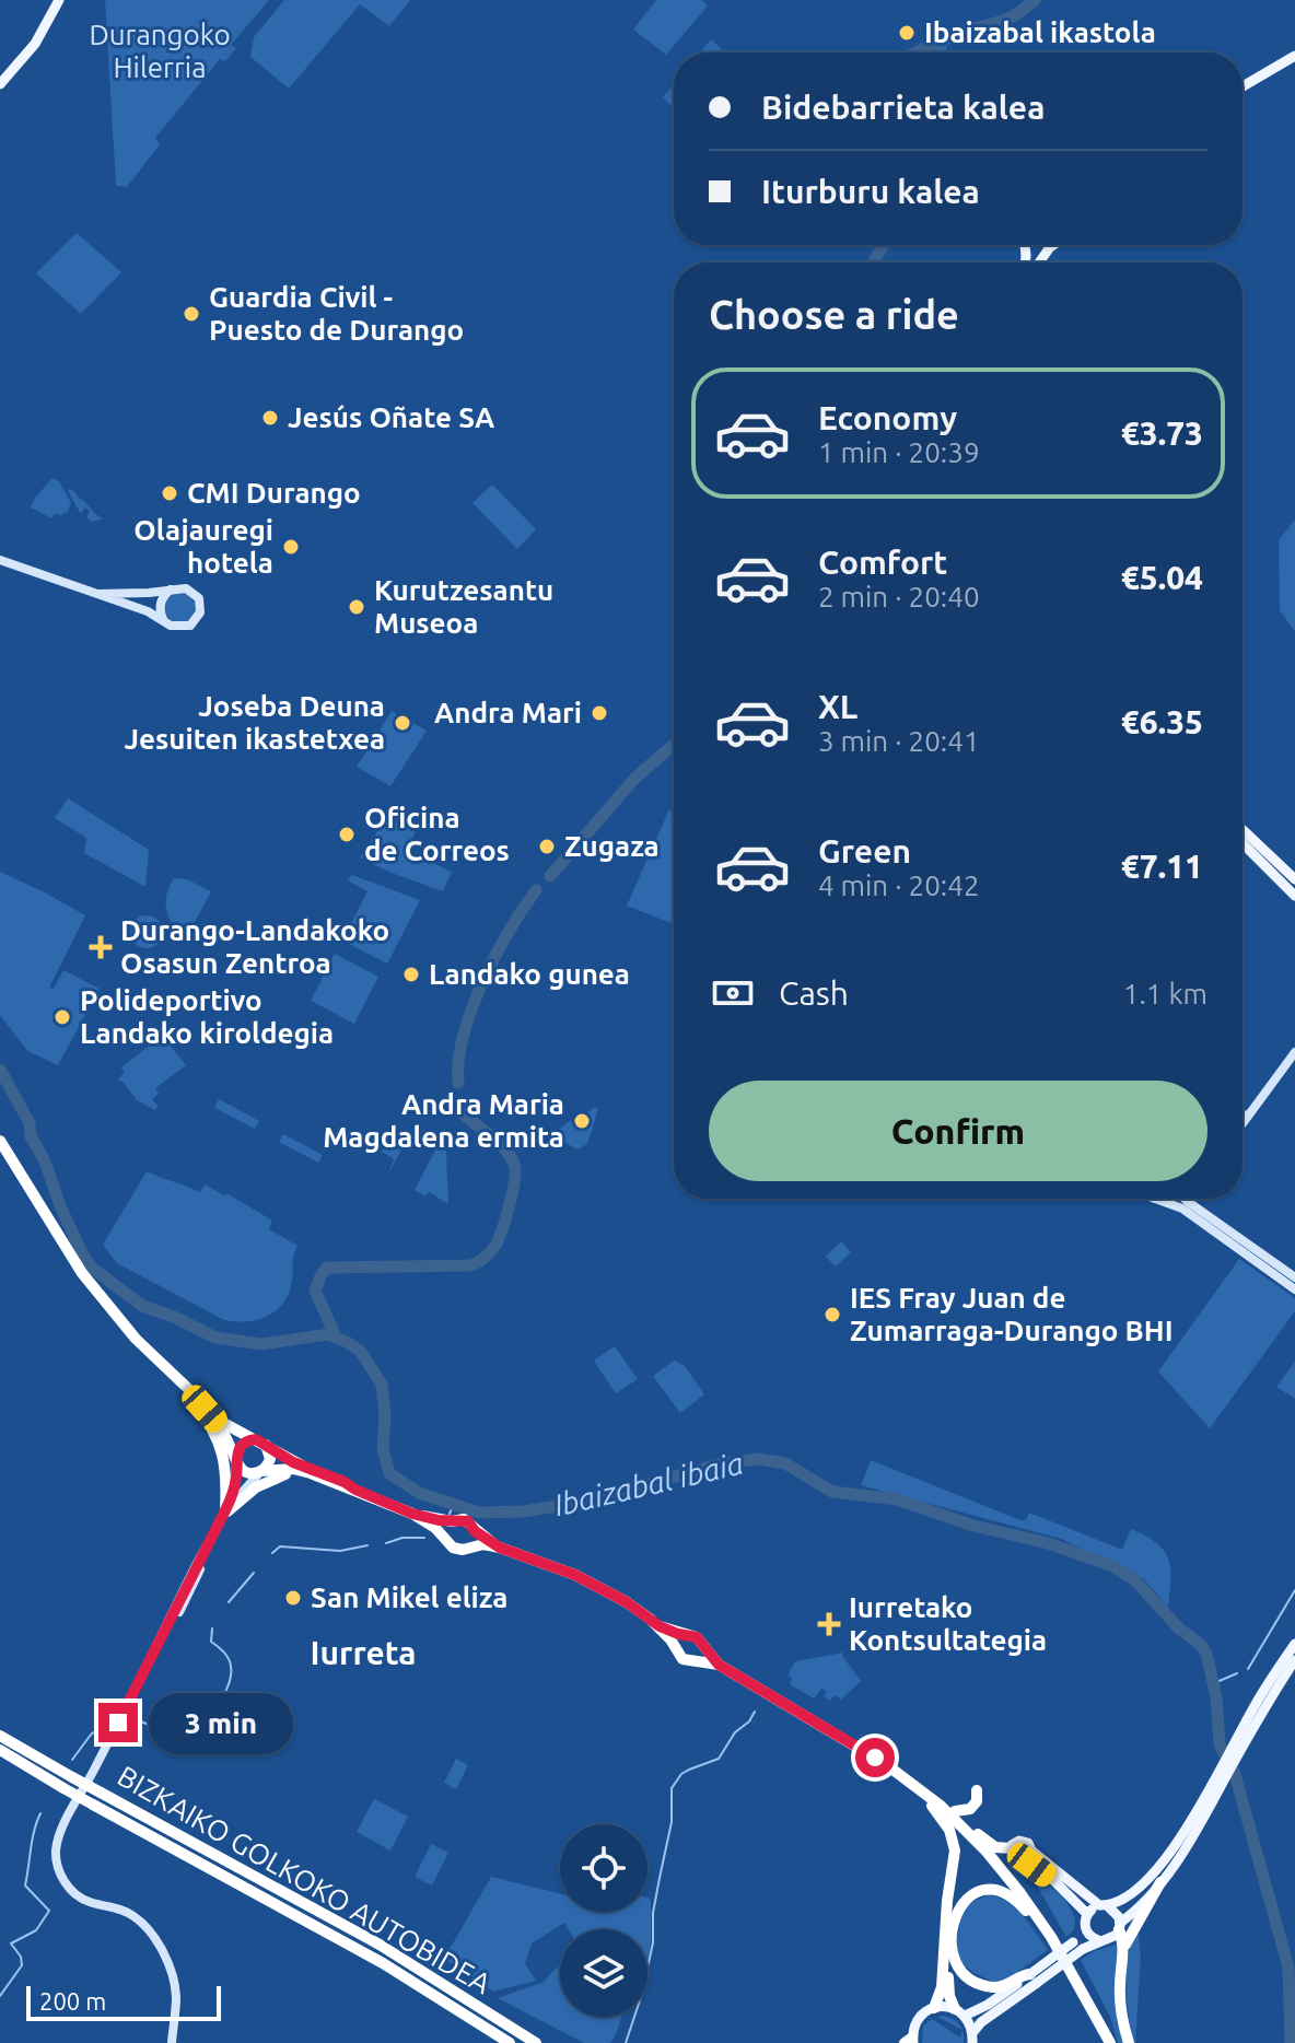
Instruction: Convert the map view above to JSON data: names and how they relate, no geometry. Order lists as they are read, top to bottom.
{
  "streets": {
    "highway": ["BIZKAIKO GOLKOKO AUTOBIDEA"]
  },
  "districts": ["Iurreta"],
  "water": ["Ibaizabal ibaia"],
  "parks": ["Durangoko Hilerria"],
  "places": {
    "other": [
      "Ibaizabal ikastola",
      "Guardia Civil - Puesto de Durango",
      "Jesús Oñate SA",
      "CMI Durango",
      "Olajauregi hotela",
      "Kurutzesantu Museoa",
      "Andra Mari",
      "Joseba Deuna Jesuiten ikastetxea",
      "Oficina de Correos",
      "Zugaza",
      "Landako gunea",
      "Polideportivo Landako kiroldegia",
      "Andra Maria Magdalena ermita",
      "IES Fray Juan de Zumarraga-Durango BHI",
      "San Mikel eliza"
    ],
    "health": ["Durango-Landakoko Osasun Zentroa", "Iurretako Kontsultategia"]
  },
  "scale_bar": "200 m",
  "page": {
    "banner": ["Bidebarrieta kalea", "Iturburu kalea"],
    "heading": "Choose a ride",
    "list": [
      {
        "name": "Economy",
        "note": "1 min · 20:39",
        "value": "€3.73"
      },
      {
        "name": "Comfort",
        "note": "2 min · 20:40",
        "value": "€5.04"
      },
      {
        "name": "XL",
        "note": "3 min · 20:41",
        "value": "€6.35"
      },
      {
        "name": "Green",
        "note": "4 min · 20:42",
        "value": "€7.11"
      }
    ],
    "pay": ["Cash", "1.1 km"],
    "buttons": "Confirm",
    "bubble": "3 min",
    "scale": "200 m"
  }
}
